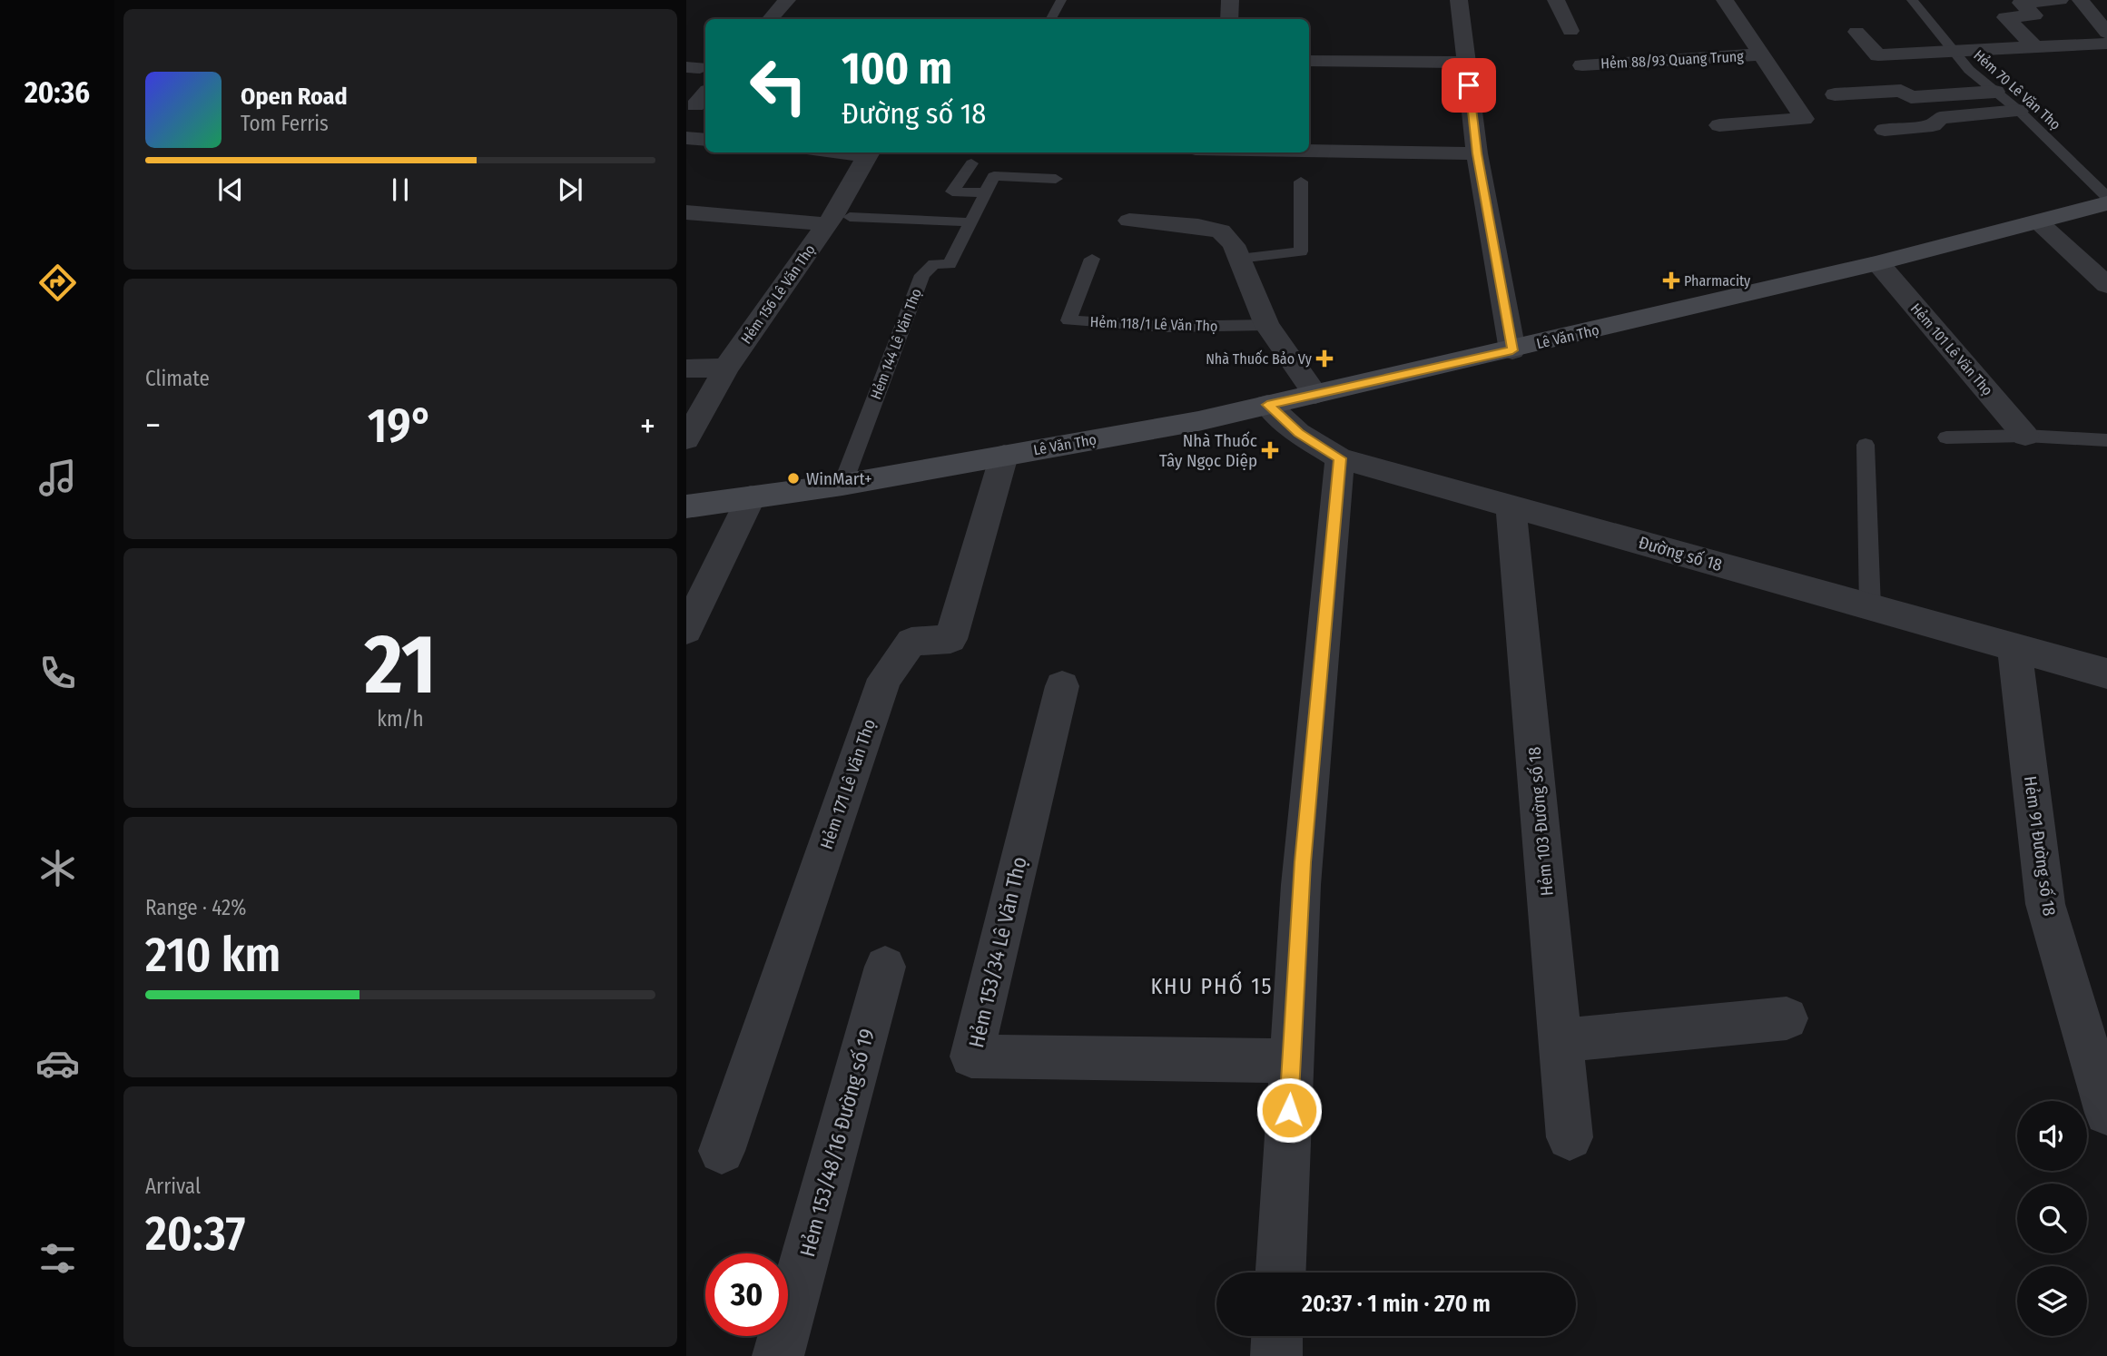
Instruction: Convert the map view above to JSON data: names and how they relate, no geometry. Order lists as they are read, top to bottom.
{
  "streets": {
    "main road": ["Lê Văn Thọ"],
    "street": [
      "Hẻm 88/93 Quang Trung",
      "Hẻm 156 Lê Văn Thọ",
      "Hẻm 101 Lê Văn Thọ",
      "Đường số 18",
      "Hẻm 171 Lê Văn Thọ",
      "Hẻm 103 Đường số 18",
      "Hẻm 91 Đường số 18",
      "Hẻm 153/34 Lê Văn Thọ",
      "Hẻm 153/48/16 Đường số 19"
    ],
    "lane": ["Hẻm 70 Lê Văn Thọ", "Hẻm 118/1 Lê Văn Thọ", "Hẻm 144 Lê Văn Thọ"]
  },
  "crossings": [
    ["Lê Văn Thọ", "Hẻm 144 Lê Văn Thọ"],
    ["Lê Văn Thọ", "Hẻm 101 Lê Văn Thọ"],
    ["Lê Văn Thọ", "Đường số 18"],
    ["Lê Văn Thọ", "Hẻm 171 Lê Văn Thọ"],
    ["Đường số 18", "Hẻm 103 Đường số 18"],
    ["Đường số 18", "Hẻm 91 Đường số 18"]
  ],
  "districts": ["KHU PHỐ 15"],
  "places": {
    "health": ["Pharmacity", "Nhà Thuốc Bảo Vy", "Nhà Thuốc Tây Ngọc Diệp"],
    "other": ["WinMart+"]
  },
  "page": {
    "tabs": "20:36",
    "turn": ["100 m", "Đường số 18"],
    "song": ["Open Road", "Tom Ferris"],
    "tile": [
      "Climate",
      ["21", "km/h"],
      ["Range · 42%", "210 km"],
      ["Arrival", "20:37"]
    ],
    "heat": ["−", "19°", "+"],
    "limit": "30",
    "trip": "20:37 · 1 min · 270 m"
  }
}
